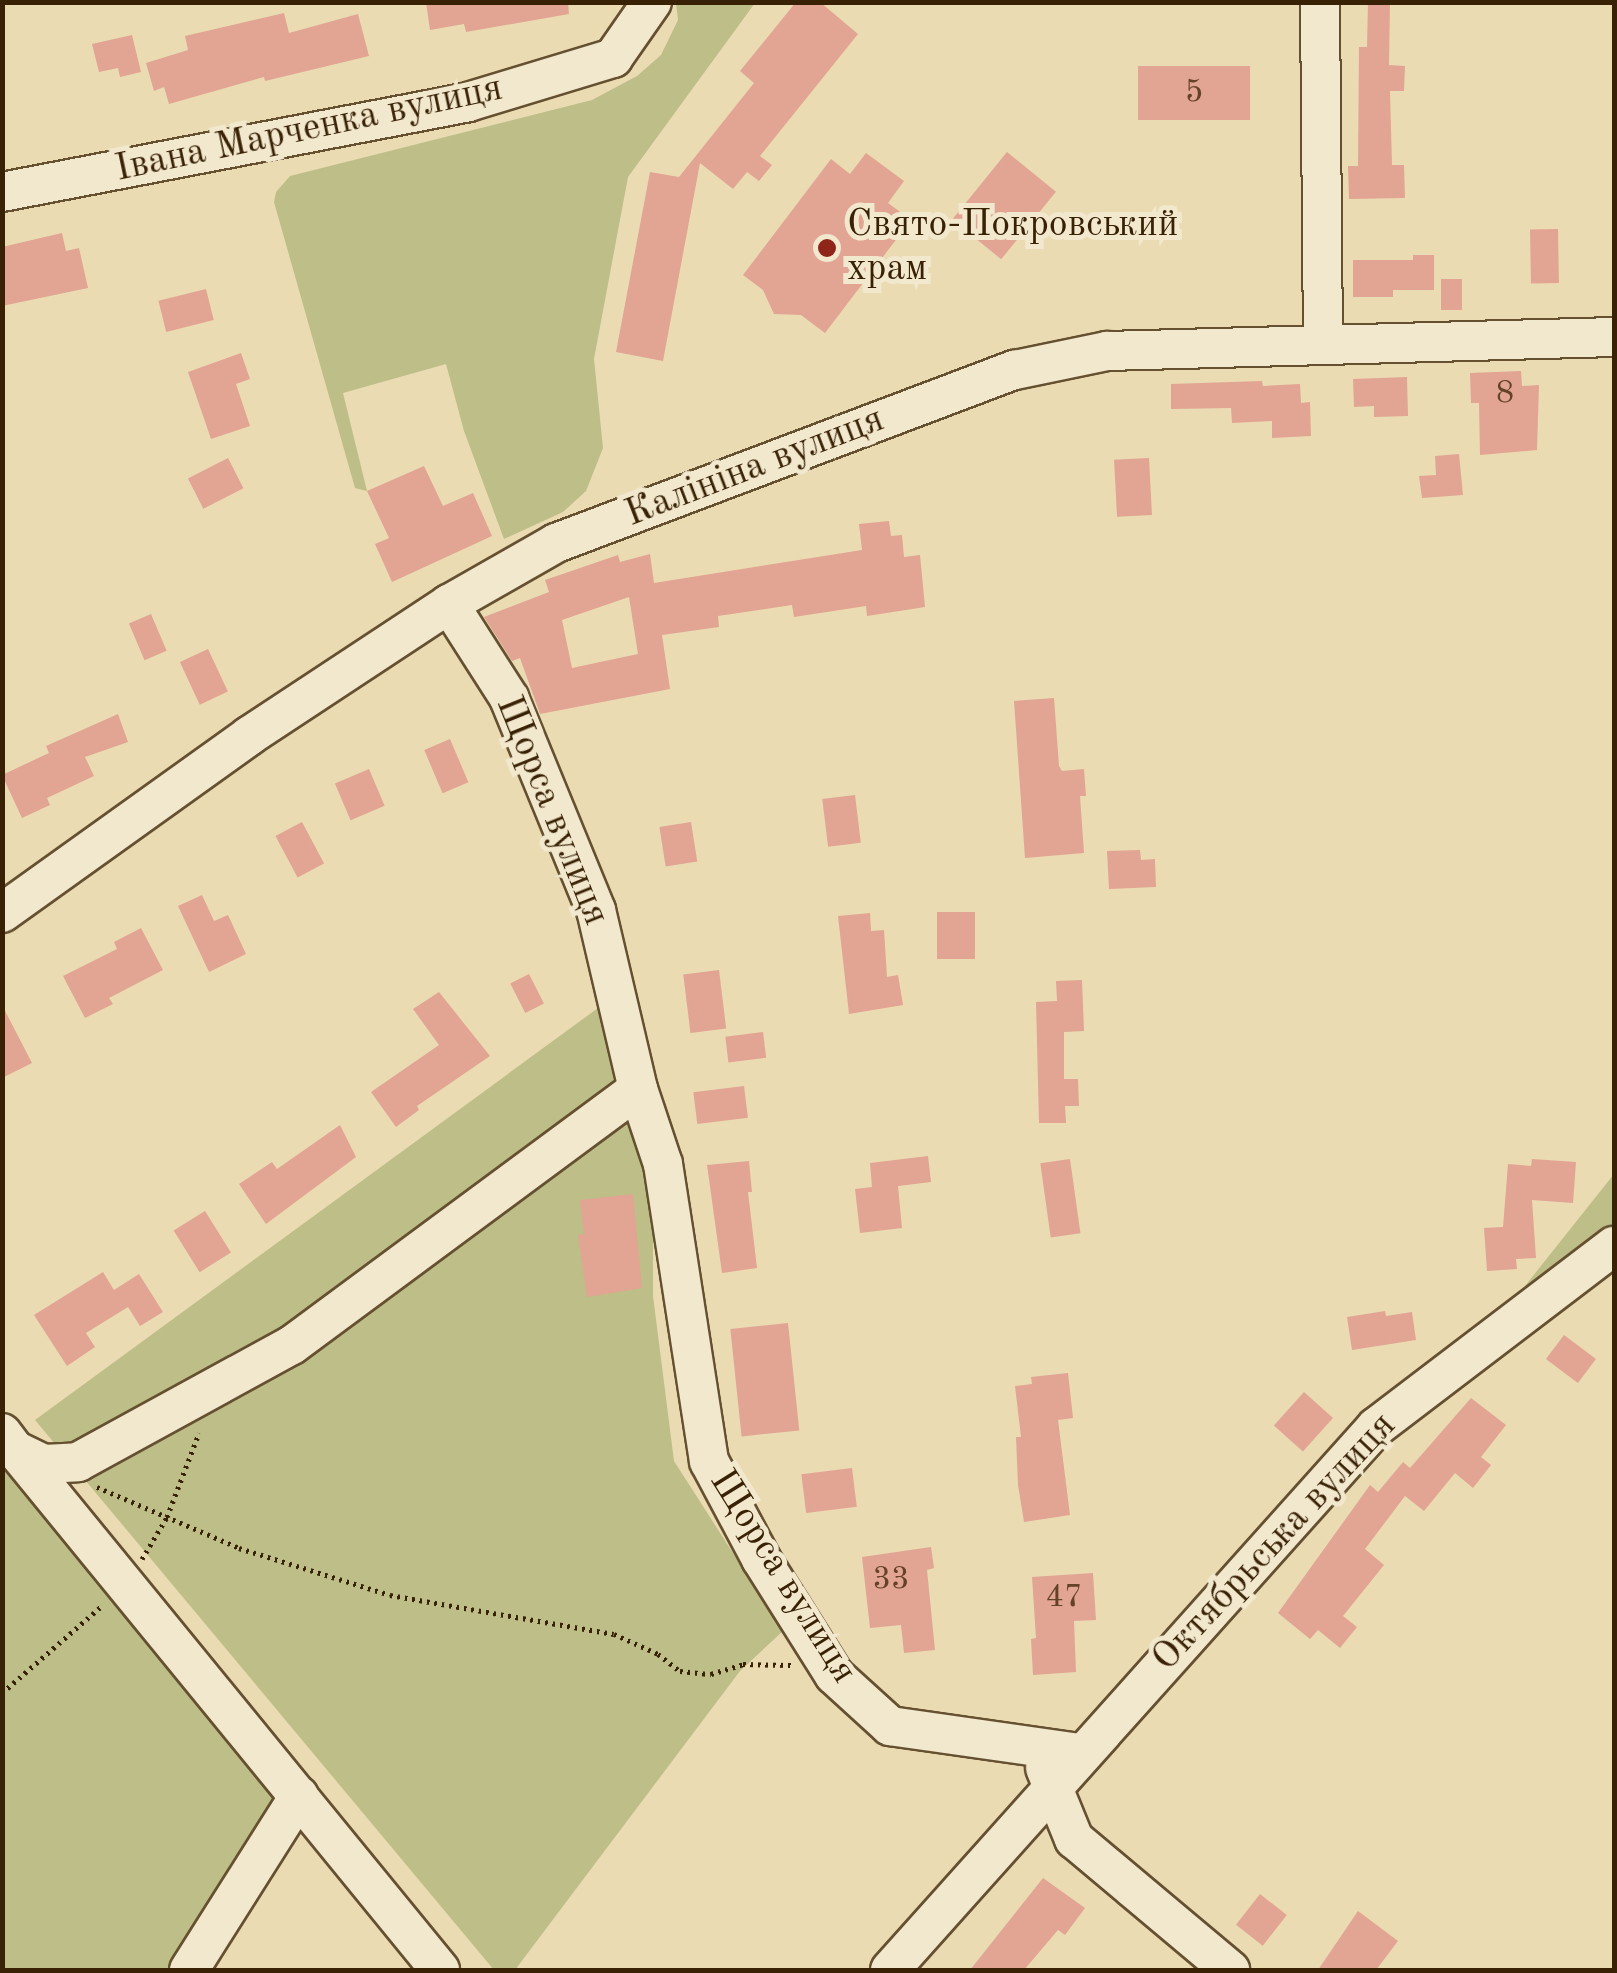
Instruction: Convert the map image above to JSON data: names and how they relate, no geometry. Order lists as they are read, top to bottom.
{
  "streets": {
    "street": [
      "Івана Марченка вулиця",
      "Калініна вулиця",
      "Щорса вулиця",
      "Октябрьська вулиця"
    ]
  },
  "crossings": [
    ["Калініна вулиця", "Щорса вулиця"],
    ["Щорса вулиця", "Октябрьська вулиця"]
  ],
  "places": ["Свято-Покровський храм"],
  "house_numbers": [
    "5",
    "8",
    "33",
    "47"
  ]
}
